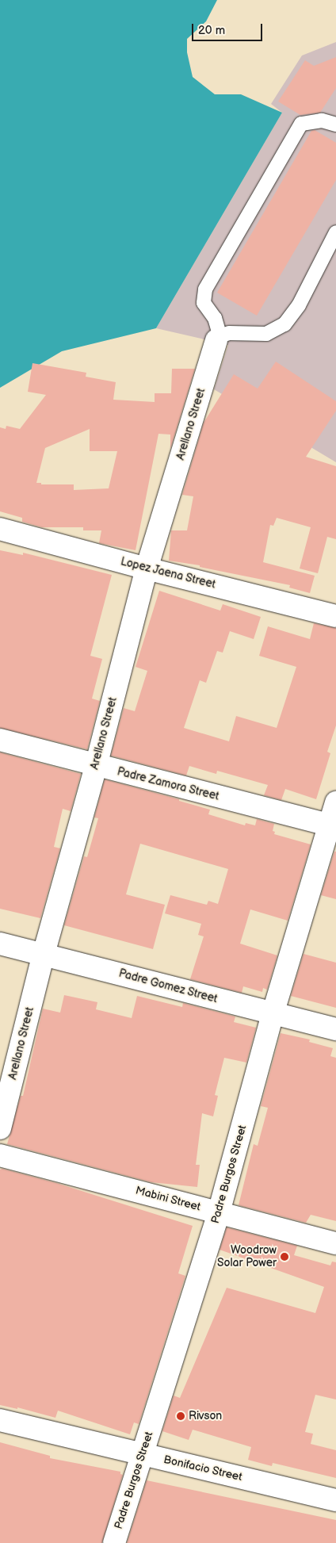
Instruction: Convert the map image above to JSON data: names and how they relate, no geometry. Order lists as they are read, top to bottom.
{
  "streets": {
    "street": [
      "Arellano Street",
      "Lopez Jaena Street",
      "Padre Zamora Street",
      "Padre Gomez Street",
      "Padre Burgos Street",
      "Mabini Street",
      "Bonifacio Street"
    ]
  },
  "crossings": [
    ["Arellano Street", "Lopez Jaena Street"],
    ["Arellano Street", "Padre Zamora Street"],
    ["Arellano Street", "Padre Gomez Street"],
    ["Padre Zamora Street", "Padre Burgos Street"],
    ["Padre Gomez Street", "Padre Burgos Street"],
    ["Padre Burgos Street", "Mabini Street"],
    ["Padre Burgos Street", "Bonifacio Street"]
  ],
  "places": ["Woodrow Solar Power", "Rivson"],
  "scale_bar": "20 m"
}
